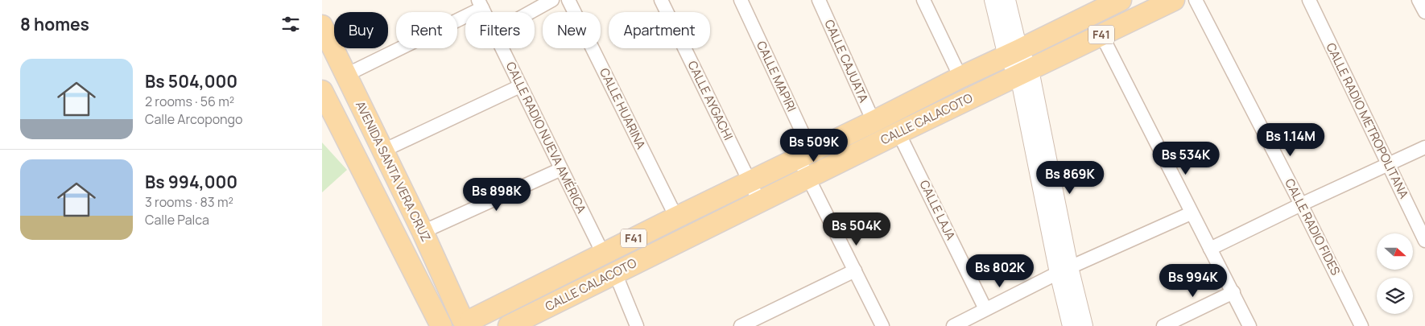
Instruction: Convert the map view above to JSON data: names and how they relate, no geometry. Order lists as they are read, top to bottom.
{
  "streets": {
    "main road": ["F41", "CALLE CALACOTO", "AVENIDA SANTA VERA CRUZ"],
    "street": [
      "CALLE CAJUATA",
      "CALLE MAPIRI",
      "CALLE AYGACHI",
      "CALLE HUARINA",
      "CALLE RADIO METROPOLITANA",
      "CALLE RADIO NUEVA AMÉRICA",
      "CALLE LAJA",
      "CALLE RADIO FIDES"
    ]
  },
  "crossings": [
    ["CALLE CAJUATA", "CALLE CALACOTO"],
    ["CALLE MAPIRI", "CALLE CALACOTO"],
    ["CALLE AYGACHI", "CALLE CALACOTO"],
    ["CALLE HUARINA", "CALLE CALACOTO"],
    ["CALLE CALACOTO", "CALLE RADIO NUEVA AMÉRICA"],
    ["CALLE CALACOTO", "AVENIDA SANTA VERA CRUZ"],
    ["CALLE CALACOTO", "CALLE LAJA"]
  ],
  "north": "right",
  "page": {
    "heading": "8 homes",
    "chip": [
      "Buy",
      "Rent",
      "Filters",
      "New",
      "Apartment"
    ],
    "list": [
      {
        "name": "Bs 504,000",
        "note": "2 rooms · 56 m² · Calle Arcopongo"
      },
      {
        "name": "Bs 994,000",
        "note": "3 rooms · 83 m² · Calle Palca"
      }
    ],
    "price": [
      "Bs 1.14M",
      "Bs 509K",
      "Bs 534K",
      "Bs 869K",
      "Bs 898K",
      "Bs 504K",
      "Bs 802K",
      "Bs 994K"
    ]
  }
}
